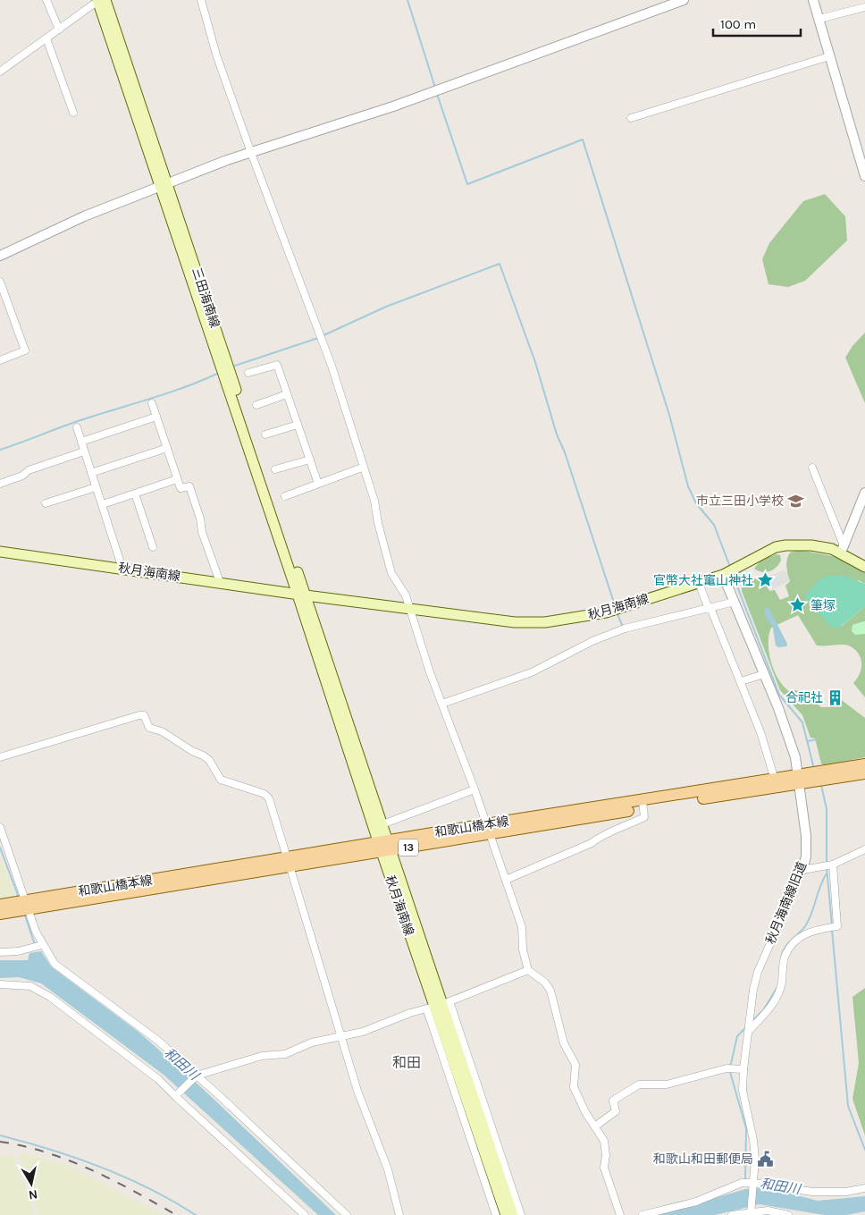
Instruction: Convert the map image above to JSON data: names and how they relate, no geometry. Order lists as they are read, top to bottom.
{
  "streets": {
    "main road": [
      "三田海南線",
      "秋月海南線",
      "和歌山橋本線",
      "13"
    ],
    "street": ["秋月海南線旧道"]
  },
  "crossings": [
    ["三田海南線", "秋月海南線"],
    ["秋月海南線", "和歌山橋本線"],
    ["秋月海南線", "秋月海南線旧道"],
    ["和歌山橋本線", "秋月海南線旧道"]
  ],
  "districts": ["和田"],
  "water": ["和田川"],
  "places": {
    "school or university": ["市立三田小学校"],
    "place": ["官幣大社竃山神社", "筆塚"],
    "building": ["合祀社"],
    "public building": ["和歌山和田郵便局"]
  },
  "scale_bar": "100 m",
  "north": "bottom"
}
